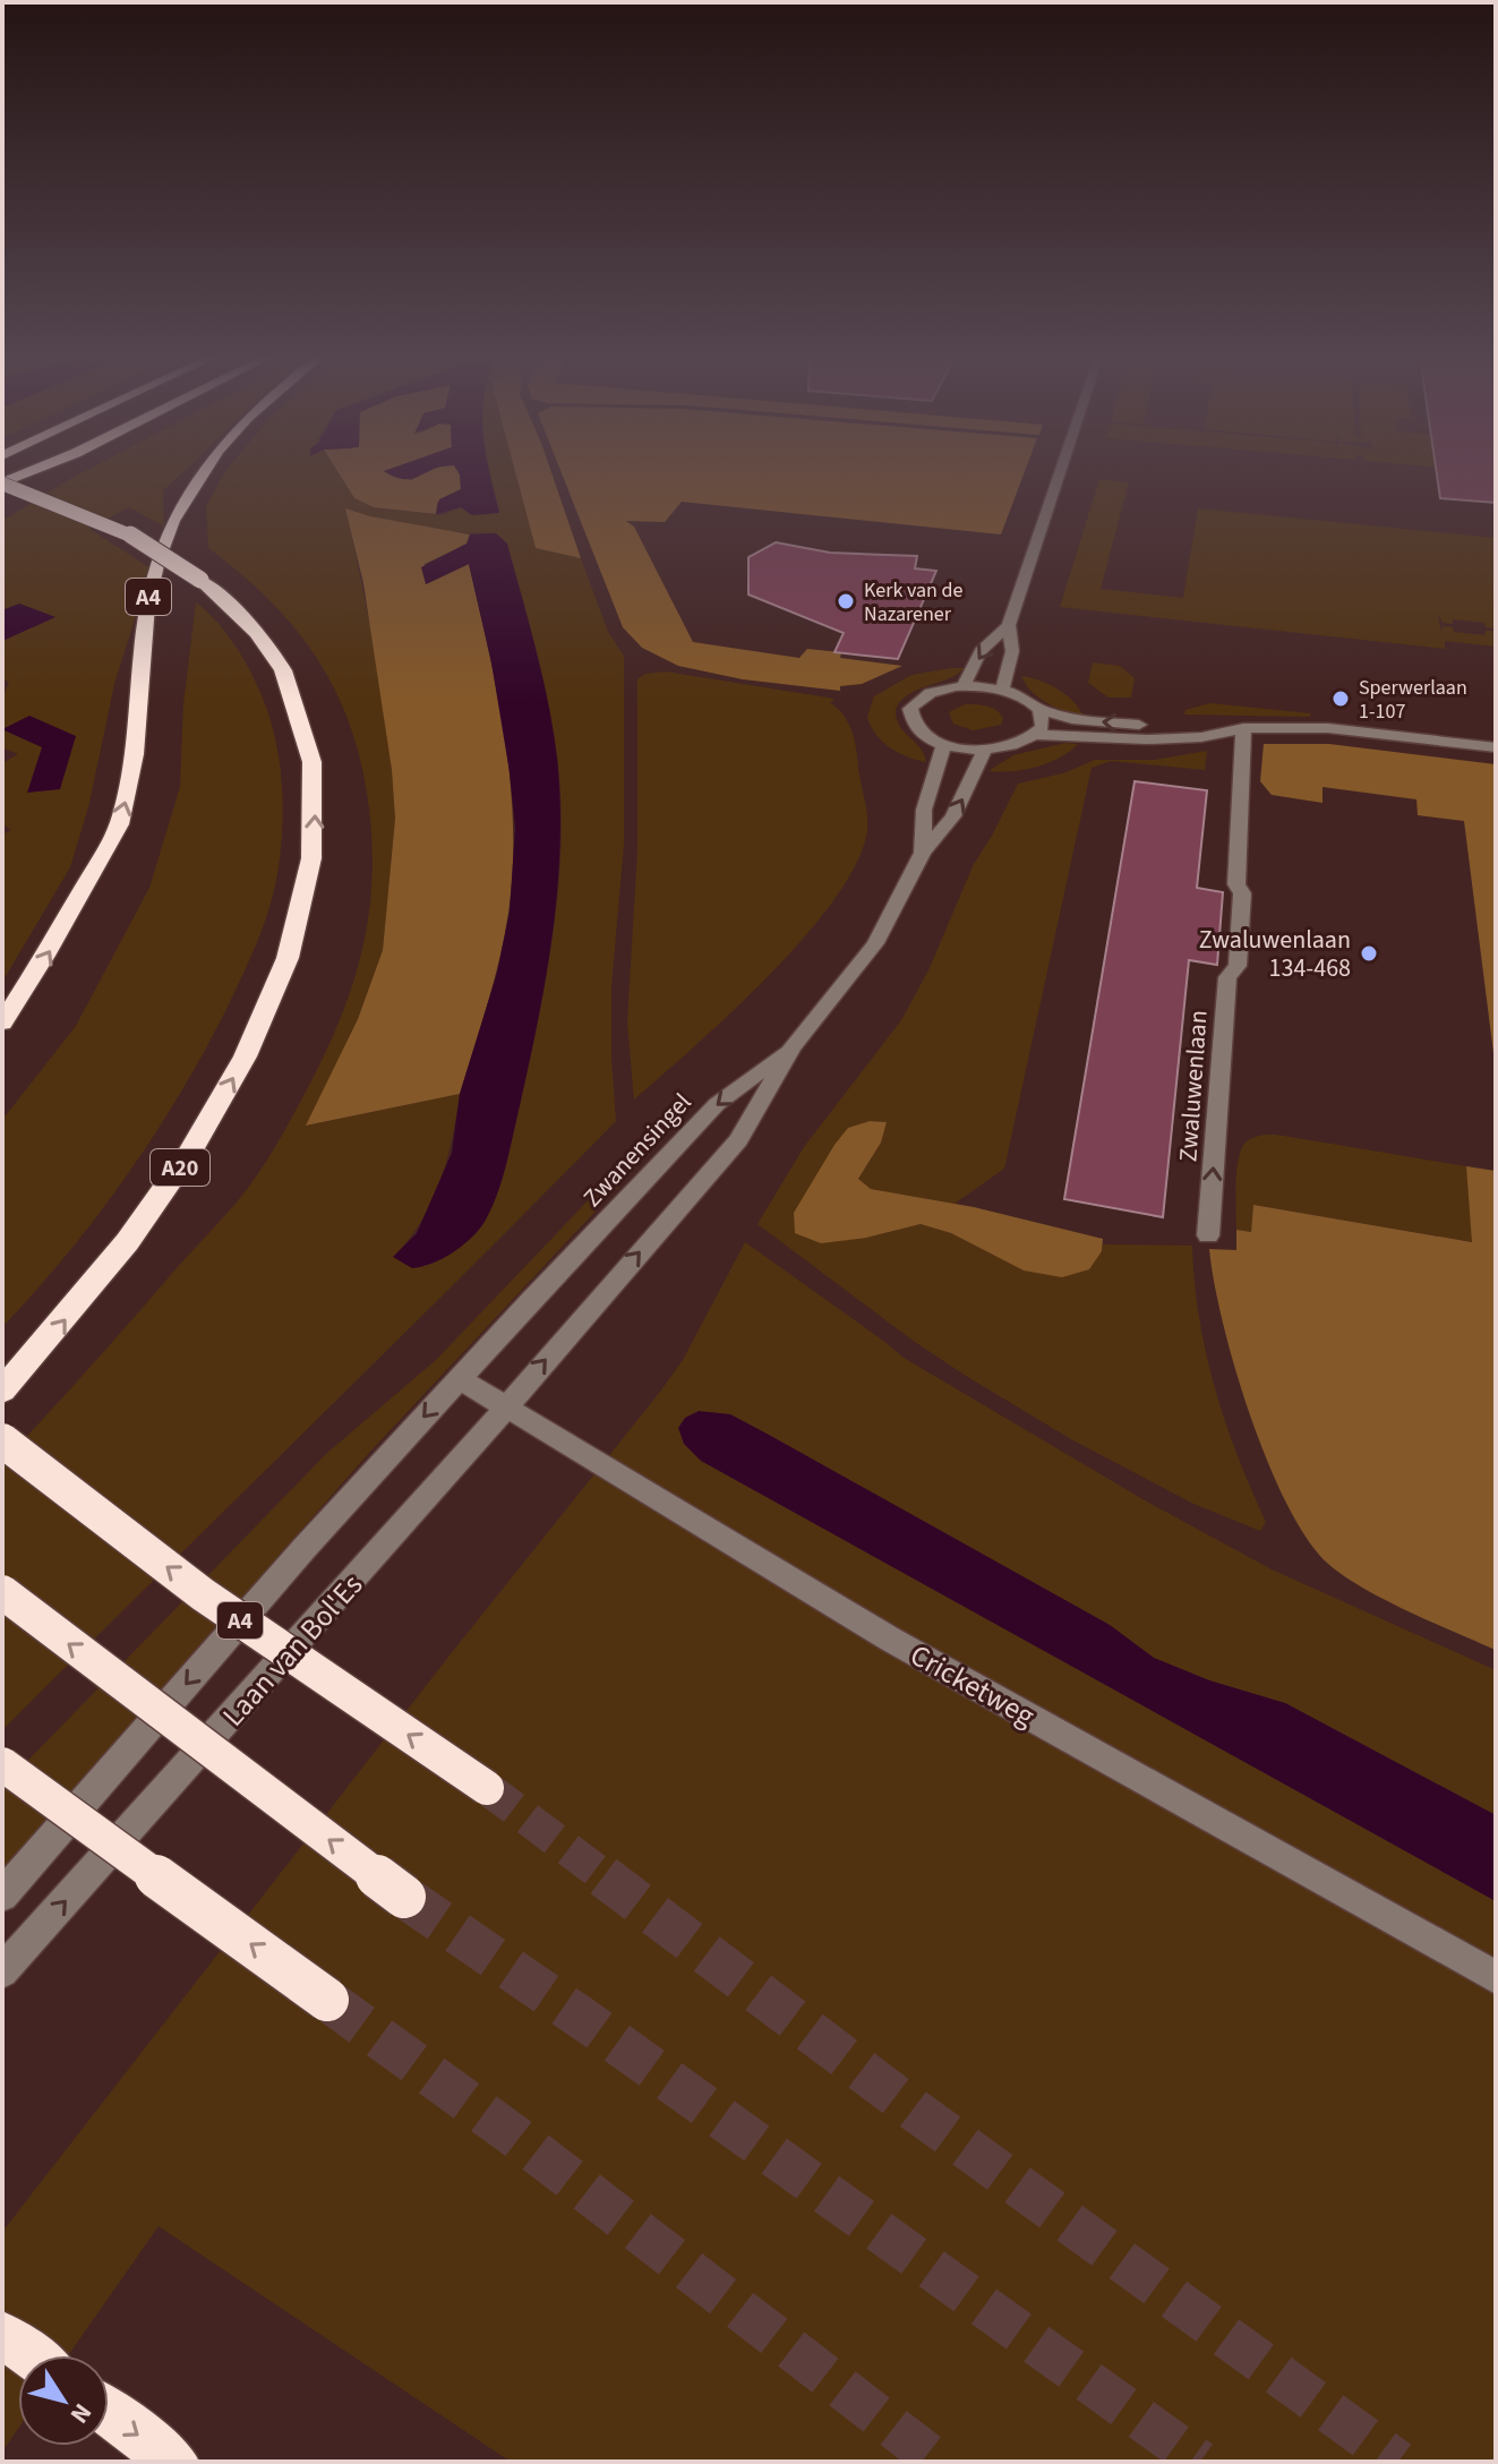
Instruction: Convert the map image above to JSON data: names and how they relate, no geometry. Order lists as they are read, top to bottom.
{
  "streets": {
    "highway": ["A4", "A20"],
    "street": [
      "Zwaluwenlaan",
      "Zwanensingel",
      "Laan van Bol'Es",
      "Cricketweg"
    ]
  },
  "crossings": [
    ["Zwanensingel", "Laan van Bol'Es"],
    ["Zwanensingel", "Cricketweg"],
    ["Laan van Bol'Es", "Cricketweg"]
  ],
  "one_way": ["Zwaluwenlaan"],
  "places": ["Kerk van de Nazarener", "Sperwerlaan 1-107", "Zwaluwenlaan 134-468"],
  "north": "bottom right"
}
